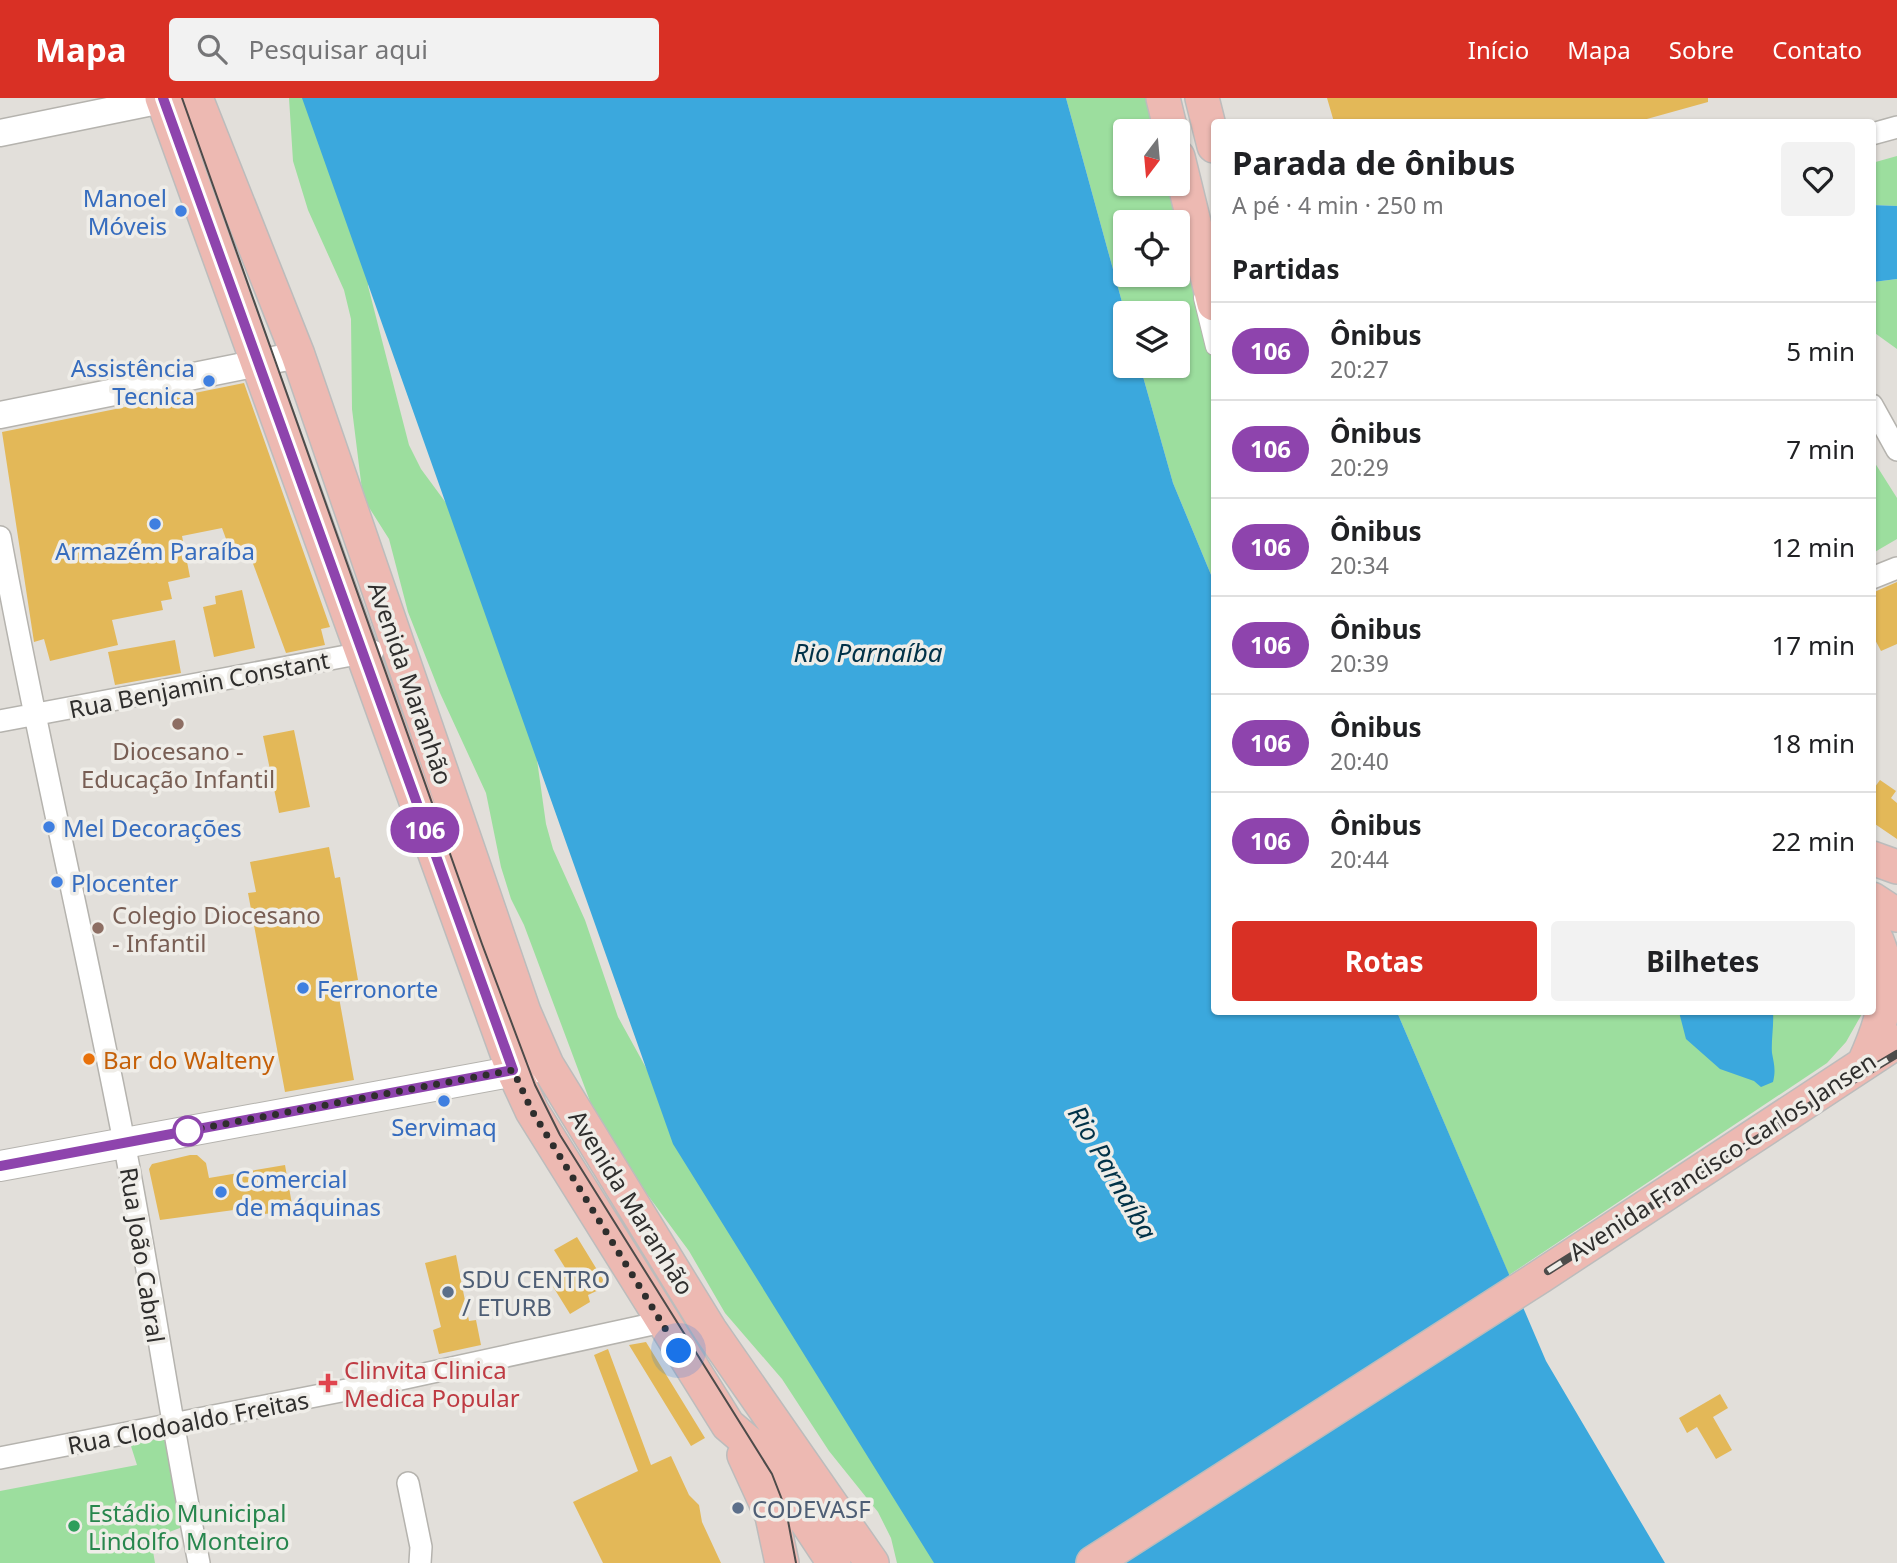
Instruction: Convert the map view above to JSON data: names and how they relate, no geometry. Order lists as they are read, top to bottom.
{
  "streets": {
    "main road": ["Avenida Maranhão", "Avenida Francisco Carlos Jansen"],
    "street": ["Rua Benjamin Constant", "Rua João Cabral", "Rua Clodoaldo Freitas"]
  },
  "crossings": [
    ["Avenida Maranhão", "Rua Benjamin Constant"],
    ["Avenida Maranhão", "Rua Clodoaldo Freitas"],
    ["Rua Benjamin Constant", "Rua João Cabral"],
    ["Rua João Cabral", "Rua Clodoaldo Freitas"]
  ],
  "water": ["Rio Parnaíba"],
  "places": {
    "other": [
      "Manoel Móveis",
      "Assistência Tecnica",
      "Armazém Paraíba",
      "Diocesano - Educação Infantil",
      "Mel Decorações",
      "Plocenter",
      "Colegio Diocesano - Infantil",
      "Ferronorte",
      "Bar do Walteny",
      "Servimaq",
      "Comercial de máquinas",
      "SDU CENTRO / ETURB",
      "CODEVASF",
      "Estádio Municipal Lindolfo Monteiro"
    ],
    "health": ["Clinvita Clinica Medica Popular"]
  },
  "lines": ["bus line 106"],
  "north": "bottom",
  "page": {
    "header": "Mapa",
    "search": "Pesquisar aqui",
    "nav": [
      "Início",
      "Mapa",
      "Sobre",
      "Contato"
    ],
    "on_map": "106",
    "heading": [
      ["Parada de ônibus", "A pé · 4 min · 250 m"],
      "Partidas"
    ],
    "list": [
      {
        "mark": "106",
        "name": "Ônibus",
        "note": "20:27",
        "value": "5 min"
      },
      {
        "mark": "106",
        "name": "Ônibus",
        "note": "20:29",
        "value": "7 min"
      },
      {
        "mark": "106",
        "name": "Ônibus",
        "note": "20:34",
        "value": "12 min"
      },
      {
        "mark": "106",
        "name": "Ônibus",
        "note": "20:39",
        "value": "17 min"
      },
      {
        "mark": "106",
        "name": "Ônibus",
        "note": "20:40",
        "value": "18 min"
      },
      {
        "mark": "106",
        "name": "Ônibus",
        "note": "20:44",
        "value": "22 min"
      }
    ],
    "buttons": ["Rotas", "Bilhetes"]
  }
}
